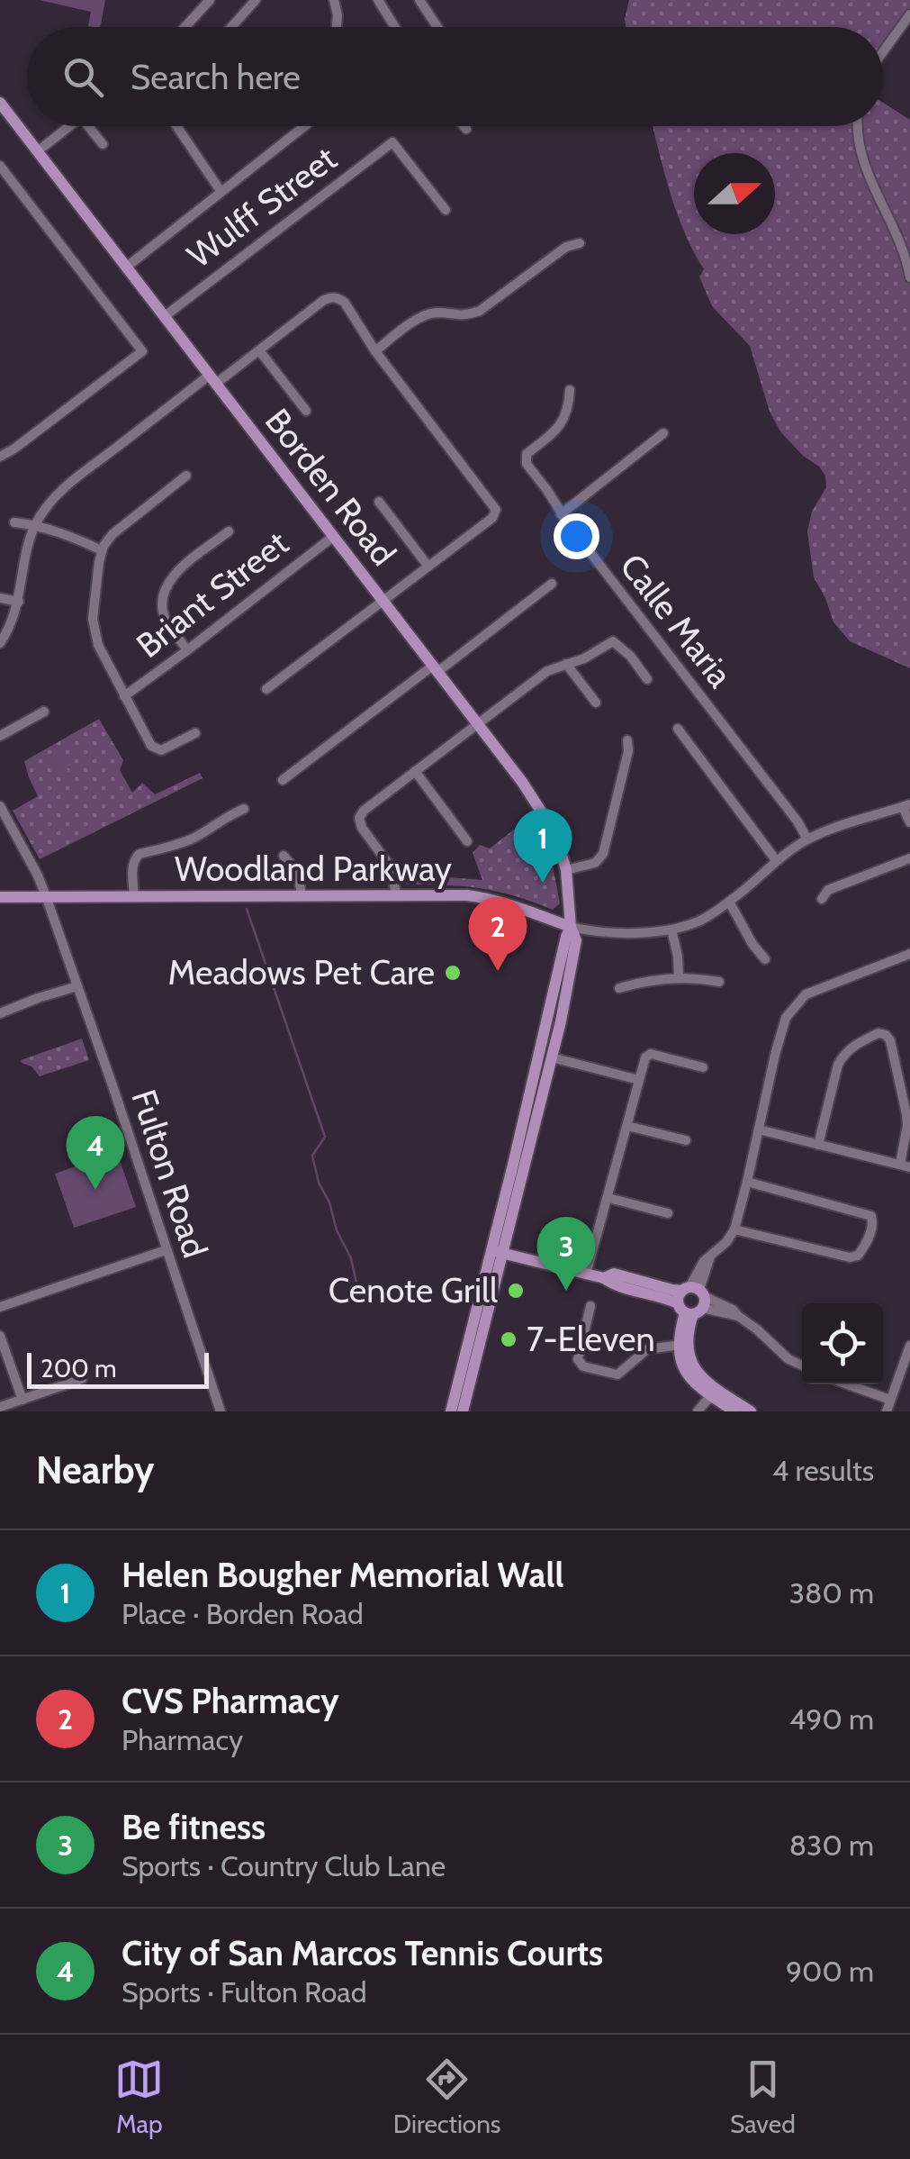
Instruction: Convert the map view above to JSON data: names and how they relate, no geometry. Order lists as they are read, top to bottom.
{
  "streets": {
    "main road": ["Borden Road", "Woodland Parkway"],
    "street": [
      "Wulff Street",
      "Briant Street",
      "Calle Maria",
      "Fulton Road"
    ]
  },
  "crossings": [
    ["Wulff Street", "Borden Road"],
    ["Borden Road", "Briant Street"],
    ["Borden Road", "Woodland Parkway"],
    ["Calle Maria", "Woodland Parkway"],
    ["Woodland Parkway", "Fulton Road"]
  ],
  "places": ["Meadows Pet Care", "Cenote Grill", "7-Eleven"],
  "scale_bar": "200 m",
  "north": "right",
  "page": {
    "search": "Search here",
    "pins": [
      "1",
      "2",
      "4",
      "3"
    ],
    "scale": "200 m",
    "heading": ["Nearby", "4 results"],
    "list": [
      {
        "mark": "1",
        "name": "Helen Bougher Memorial Wall",
        "note": "Place · Borden Road",
        "value": "380 m"
      },
      {
        "mark": "2",
        "name": "CVS Pharmacy",
        "note": "Pharmacy",
        "value": "490 m"
      },
      {
        "mark": "3",
        "name": "Be fitness",
        "note": "Sports · Country Club Lane",
        "value": "830 m"
      },
      {
        "mark": "4",
        "name": "City of San Marcos Tennis Courts",
        "note": "Sports · Fulton Road",
        "value": "900 m"
      }
    ],
    "nav": ["Map", "Directions", "Saved"]
  }
}
